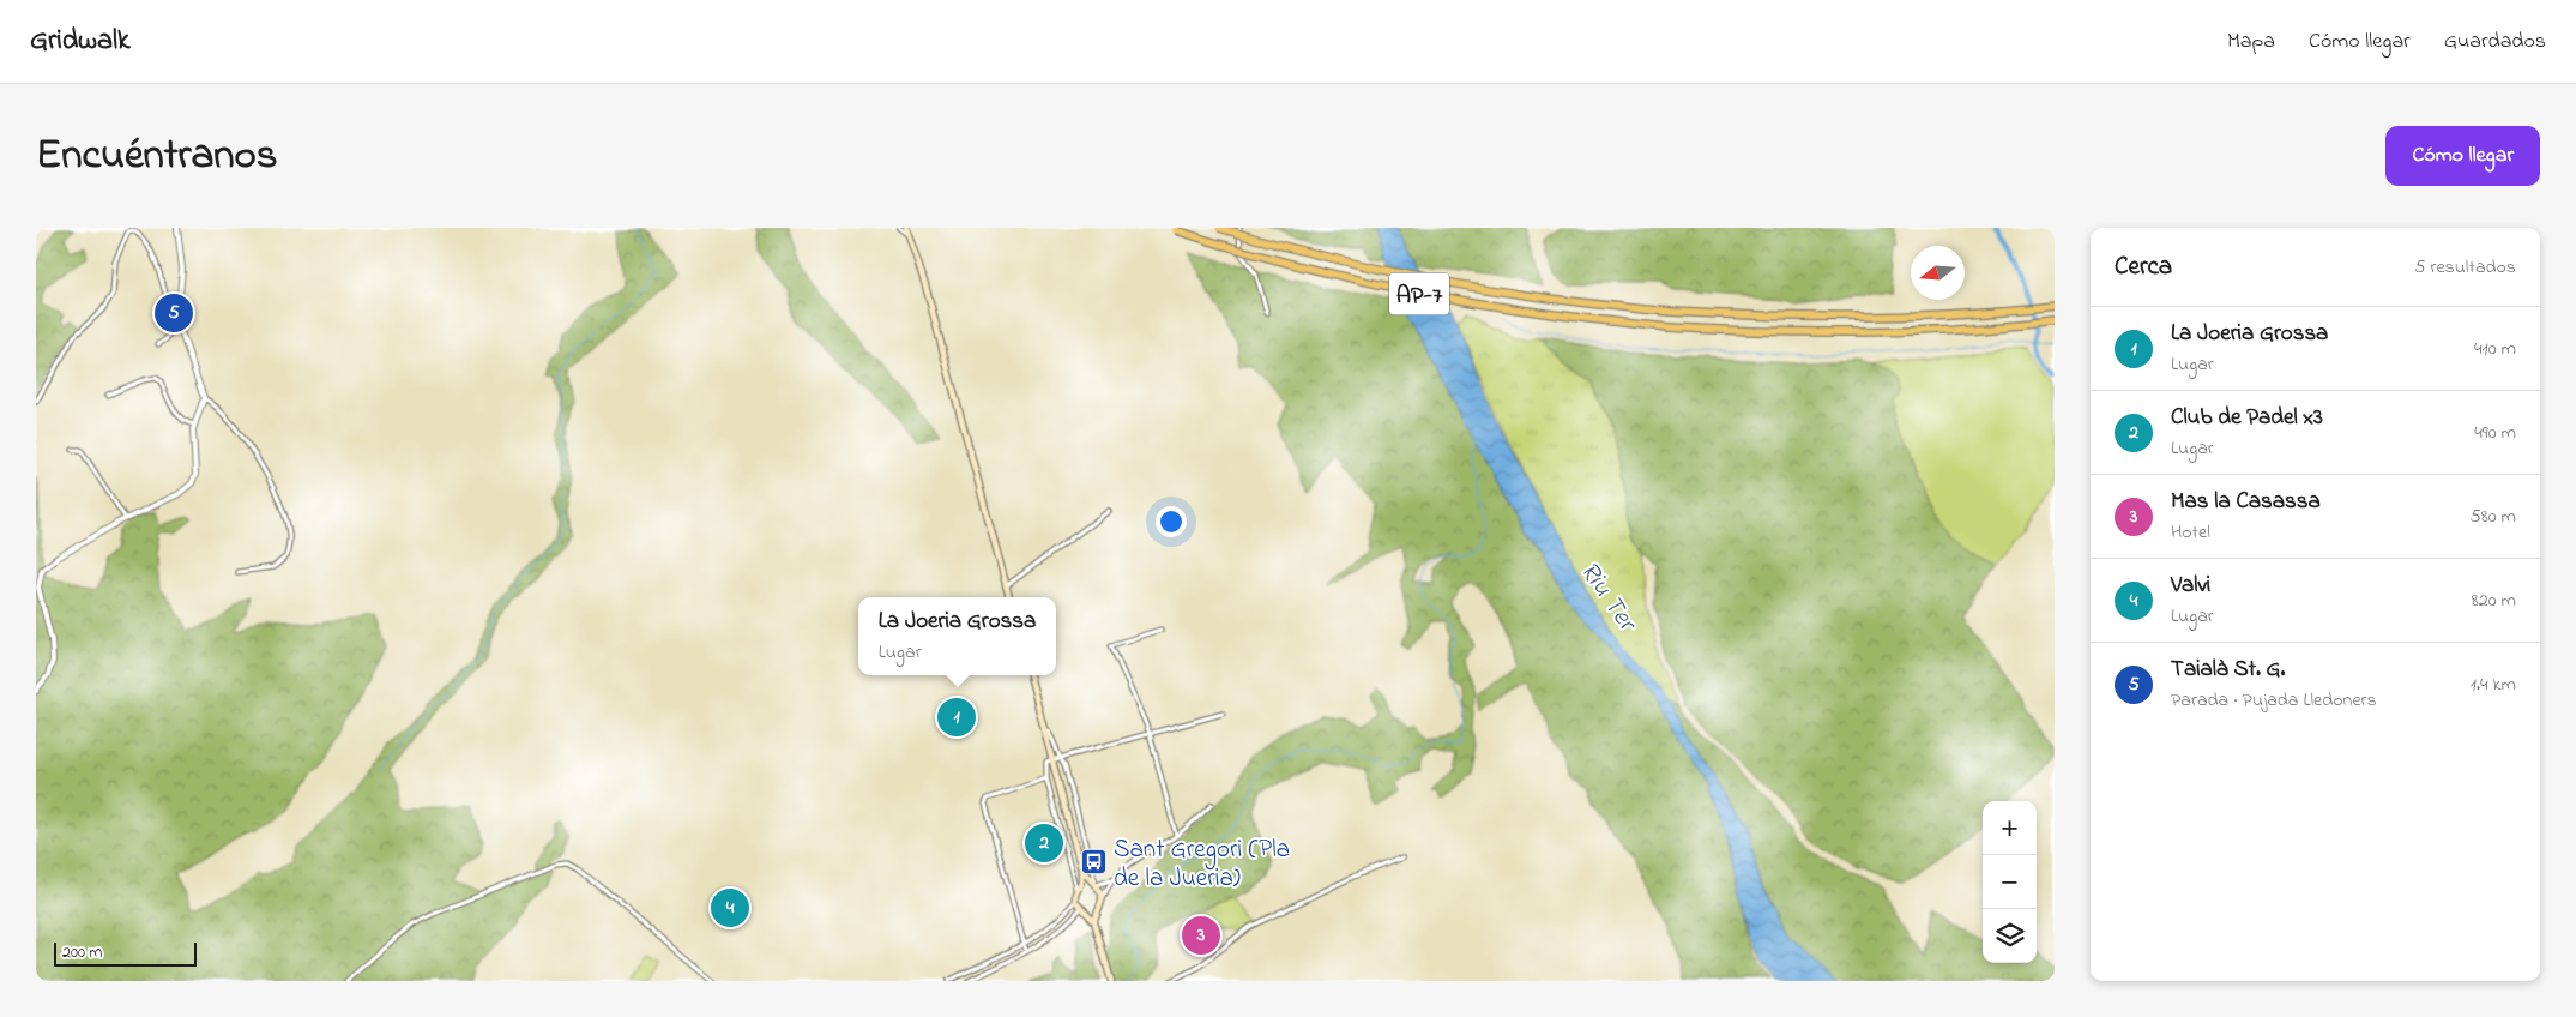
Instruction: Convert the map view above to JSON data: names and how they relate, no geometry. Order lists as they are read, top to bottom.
{
  "streets": {
    "highway": ["AP-7"]
  },
  "water": ["Riu Ter"],
  "places": {
    "bus stop": ["Sant Gregori (Pla de la Jueria)"]
  },
  "scale_bar": "200 m",
  "north": "left",
  "page": {
    "header": "Gridwalk",
    "nav": ["Mapa", "Cómo llegar", "Guardados"],
    "title": "Encuéntranos",
    "buttons": "Cómo llegar",
    "heading": ["Cerca", "5 resultados"],
    "pins": [
      "5",
      "1",
      "2",
      "4",
      "3"
    ],
    "list": [
      {
        "mark": "1",
        "name": "La Joeria Grossa",
        "note": "Lugar",
        "value": "410 m"
      },
      {
        "mark": "2",
        "name": "Club de Padel x3",
        "note": "Lugar",
        "value": "490 m"
      },
      {
        "mark": "3",
        "name": "Mas la Casassa",
        "note": "Hotel",
        "value": "580 m"
      },
      {
        "mark": "4",
        "name": "Valvi",
        "note": "Lugar",
        "value": "820 m"
      },
      {
        "mark": "5",
        "name": "Taialà St. G.",
        "note": "Parada · Pujada Lledoners",
        "value": "1.4 km"
      }
    ],
    "popup": ["La Joeria Grossa", "Lugar"],
    "map_buttons": ["+", "−"],
    "scale": "200 m"
  }
}
